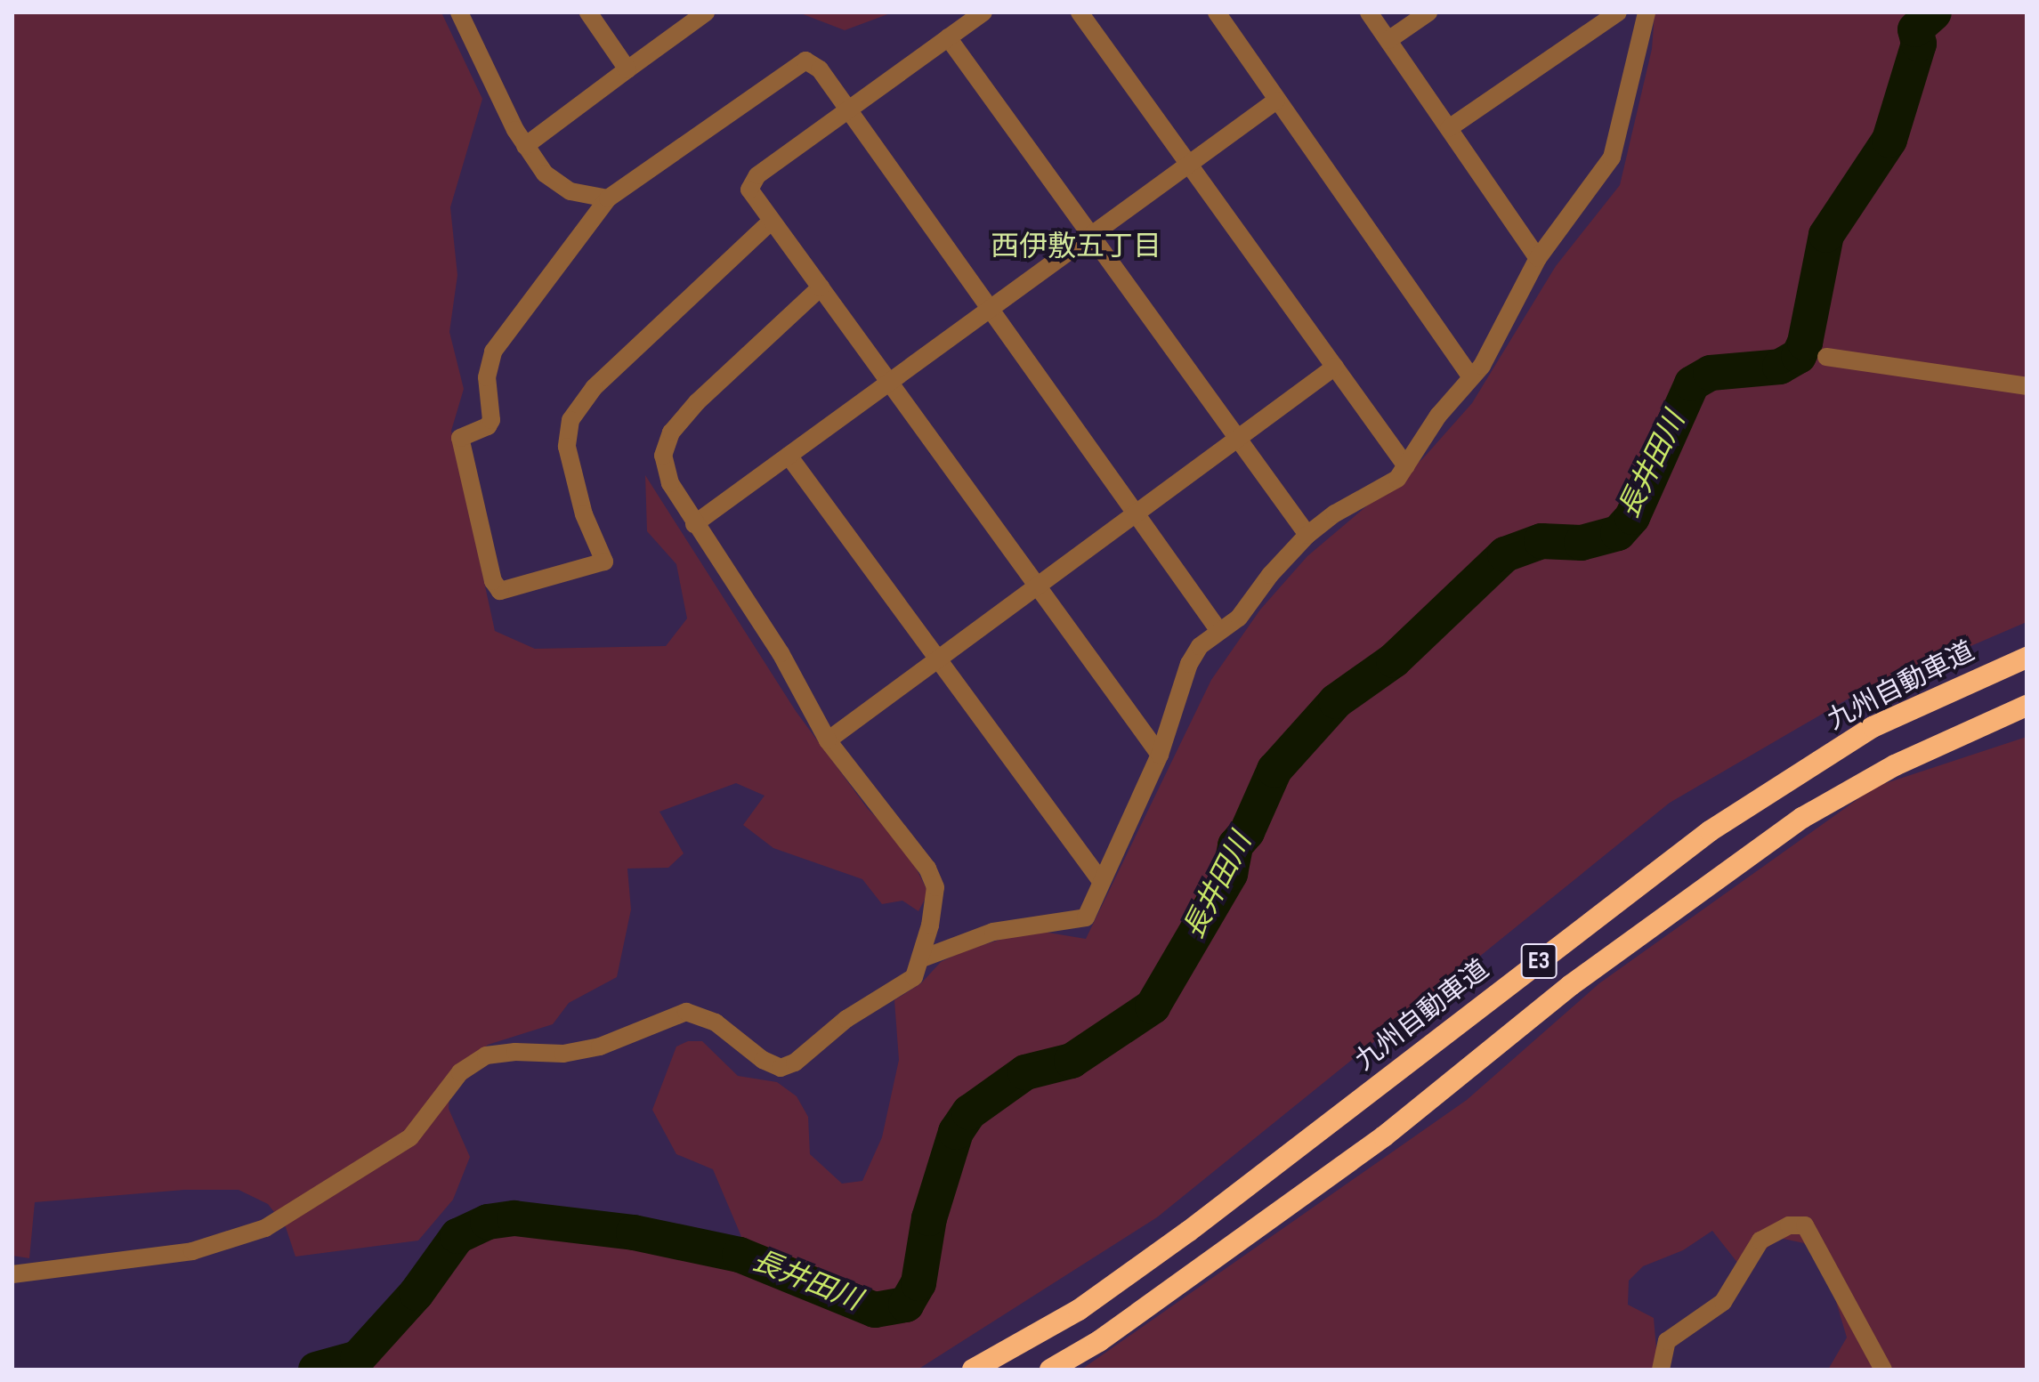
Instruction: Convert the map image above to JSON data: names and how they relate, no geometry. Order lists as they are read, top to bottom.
{
  "streets": {
    "highway": ["九州自動車道", "E3"]
  },
  "districts": ["西伊敷五丁目"],
  "water": ["長井田川"]
}
